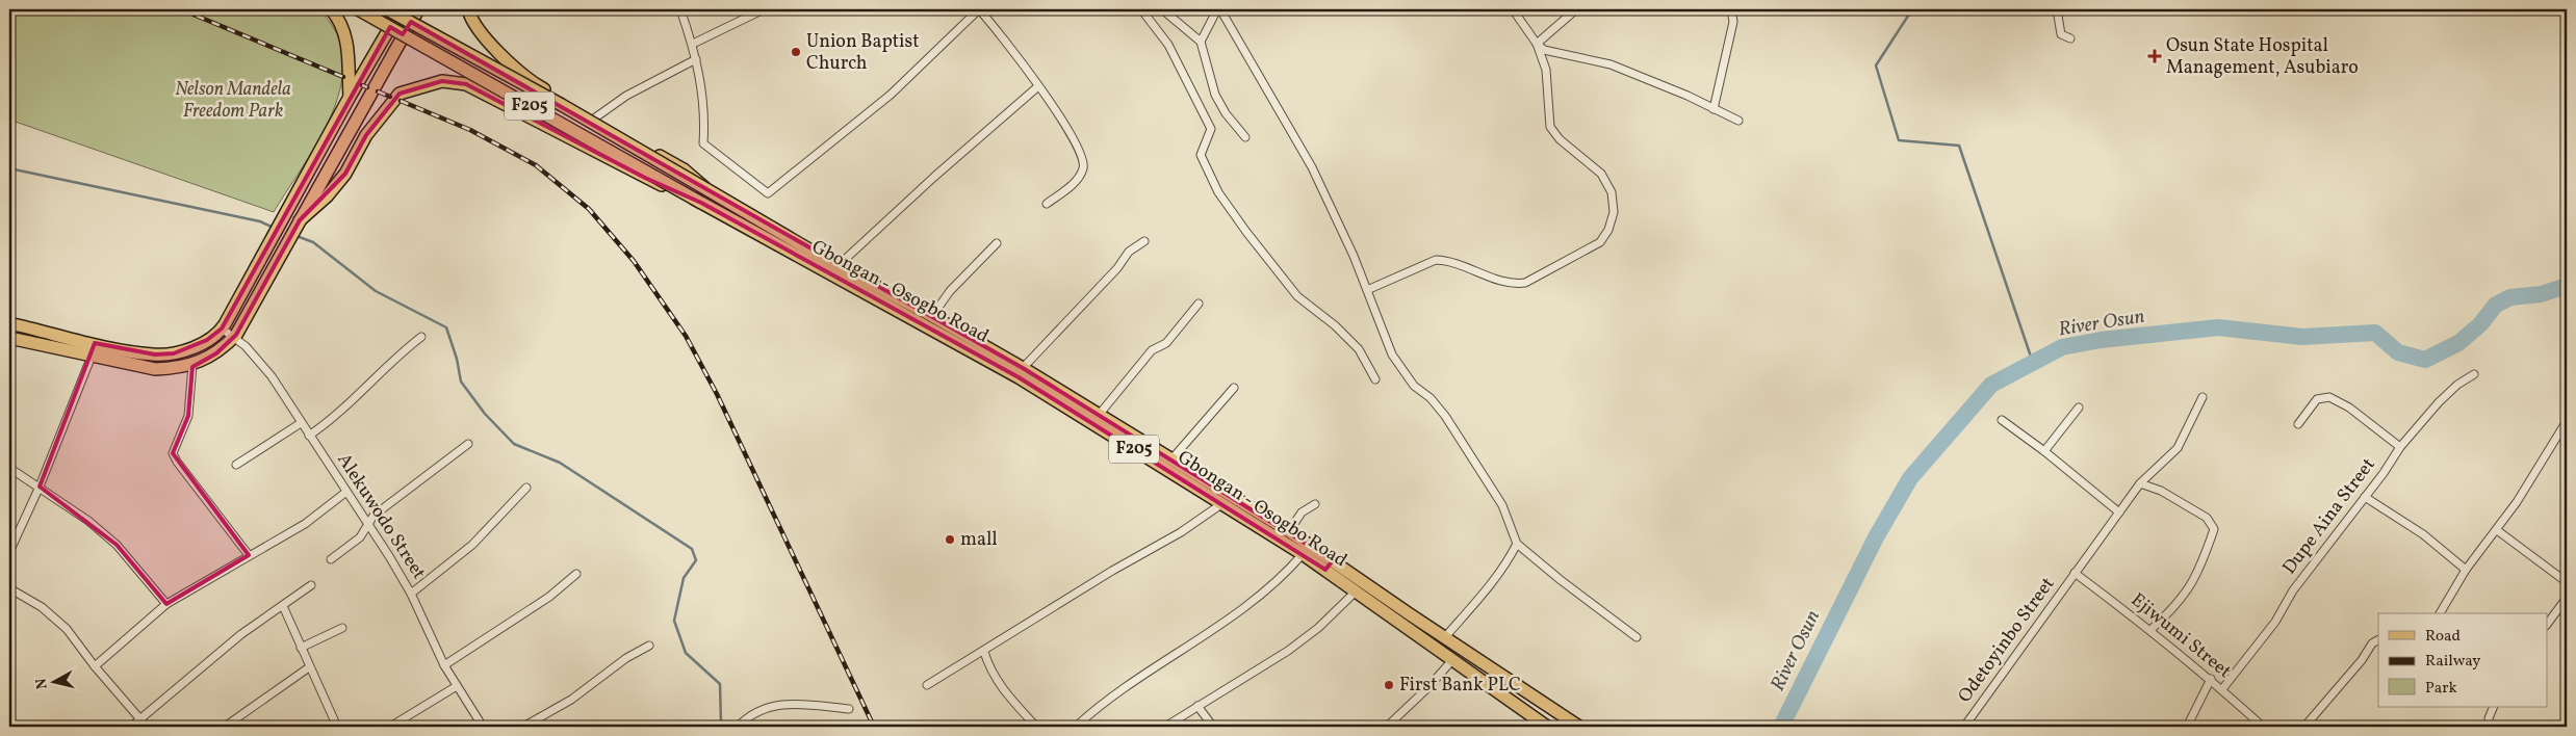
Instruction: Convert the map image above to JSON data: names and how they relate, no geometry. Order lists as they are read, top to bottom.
{
  "streets": {
    "main road": ["F205", "Gbongan - Osogbo Road"],
    "street": [
      "Alekuwodo Street",
      "Dupe Aina Street",
      "Ejiwumi Street",
      "Odetoyinbo Street"
    ]
  },
  "crossings": [
    ["F205", "Gbongan - Osogbo Road"],
    ["Dupe Aina Street", "Ejiwumi Street"],
    ["Ejiwumi Street", "Odetoyinbo Street"]
  ],
  "water": ["River Osun"],
  "parks": ["Nelson Mandela Freedom Park"],
  "places": {
    "other": ["Union Baptist Church", "mall", "First Bank PLC"],
    "health": ["Osun State Hospital Management, Asubiaro"]
  },
  "legend": ["Road", "Railway", "Park"],
  "north": "left"
}
